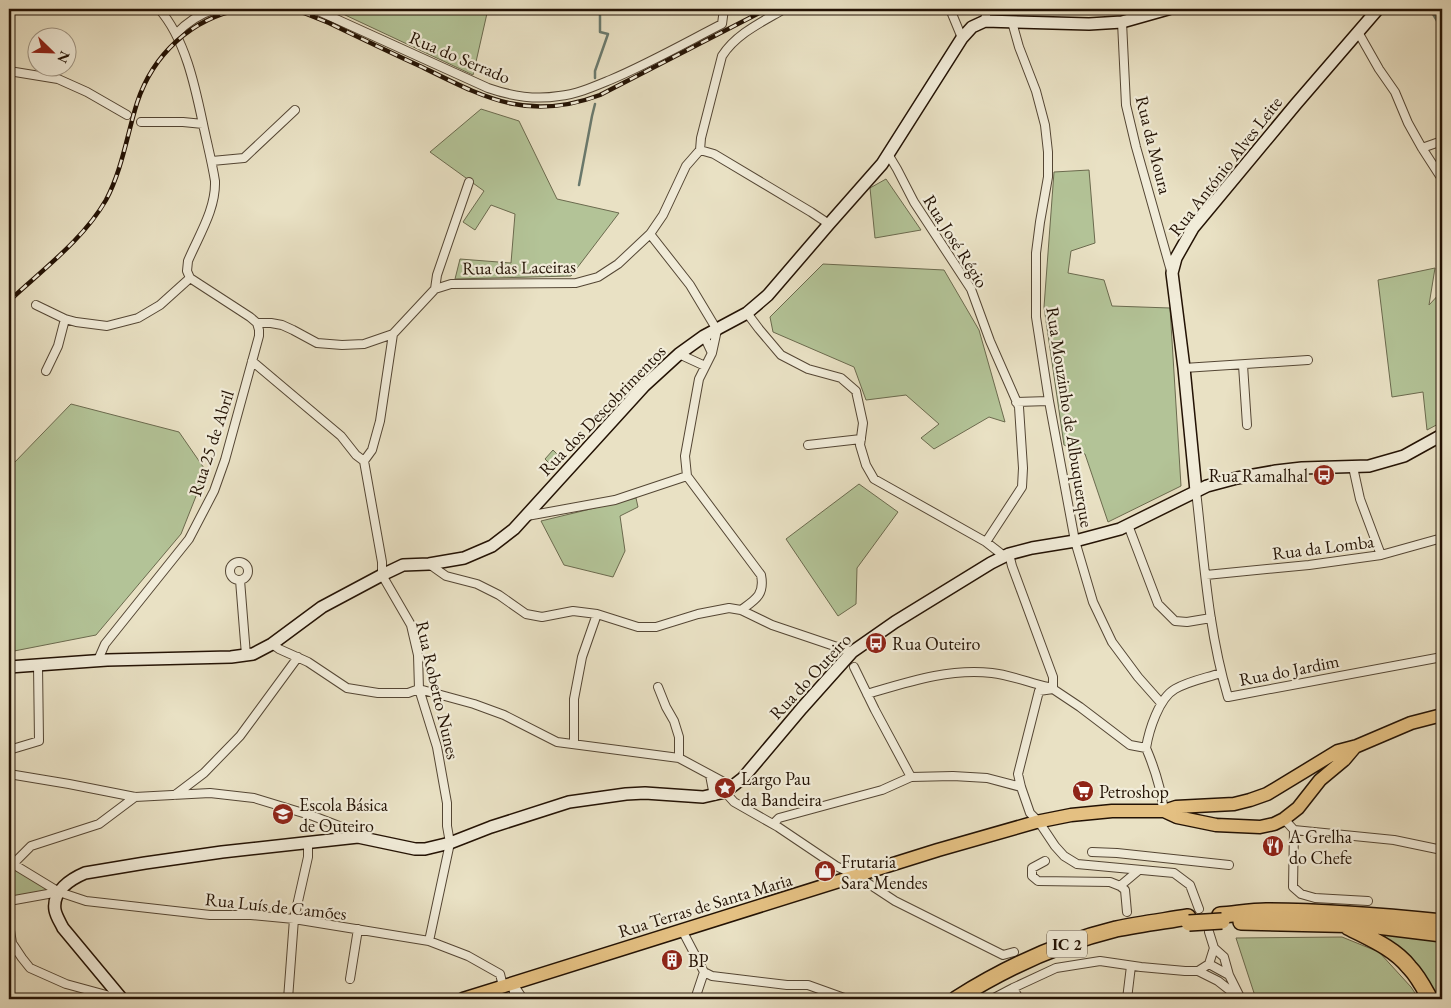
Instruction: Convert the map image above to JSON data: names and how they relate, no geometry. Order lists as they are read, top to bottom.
{
  "streets": {
    "highway": ["IC 2"],
    "main road": ["Rua Terras de Santa Maria"],
    "street": [
      "Rua do Serrado",
      "Rua da Moura",
      "Rua António Alves Leite",
      "Rua José Régio",
      "Rua das Laceiras",
      "Rua dos Descobrimentos",
      "Rua Mouzinho de Albuquerque",
      "Rua 25 de Abril",
      "Rua da Lomba",
      "Rua do Jardim",
      "Rua do Outeiro",
      "Rua Roberto Nunes",
      "Rua Luís de Camões"
    ]
  },
  "crossings": [
    ["Rua da Moura", "Rua António Alves Leite"],
    ["Rua António Alves Leite", "Rua do Jardim"],
    ["Rua António Alves Leite", "Rua do Outeiro"],
    ["Rua José Régio", "Rua dos Descobrimentos"],
    ["Rua dos Descobrimentos", "Rua 25 de Abril"],
    ["Rua dos Descobrimentos", "Rua Roberto Nunes"],
    ["Rua Mouzinho de Albuquerque", "Rua do Outeiro"],
    ["Rua da Lomba", "Rua do Jardim"],
    ["Rua do Jardim", "Rua do Outeiro"],
    ["Rua Roberto Nunes", "Rua Luís de Camões"],
    ["Rua Terras de Santa Maria", "Rua Luís de Camões"]
  ],
  "places": {
    "bus stop": ["Rua Ramalhal", "Rua Outeiro"],
    "place": ["Largo Pau da Bandeira"],
    "supermarket": ["Petroshop"],
    "school or university": ["Escola Básica de Outeiro"],
    "restaurant": ["A Grelha do Chefe"],
    "shop": ["Frutaria Sara Mendes"],
    "building": ["BP"]
  },
  "north": "bottom right"
}
